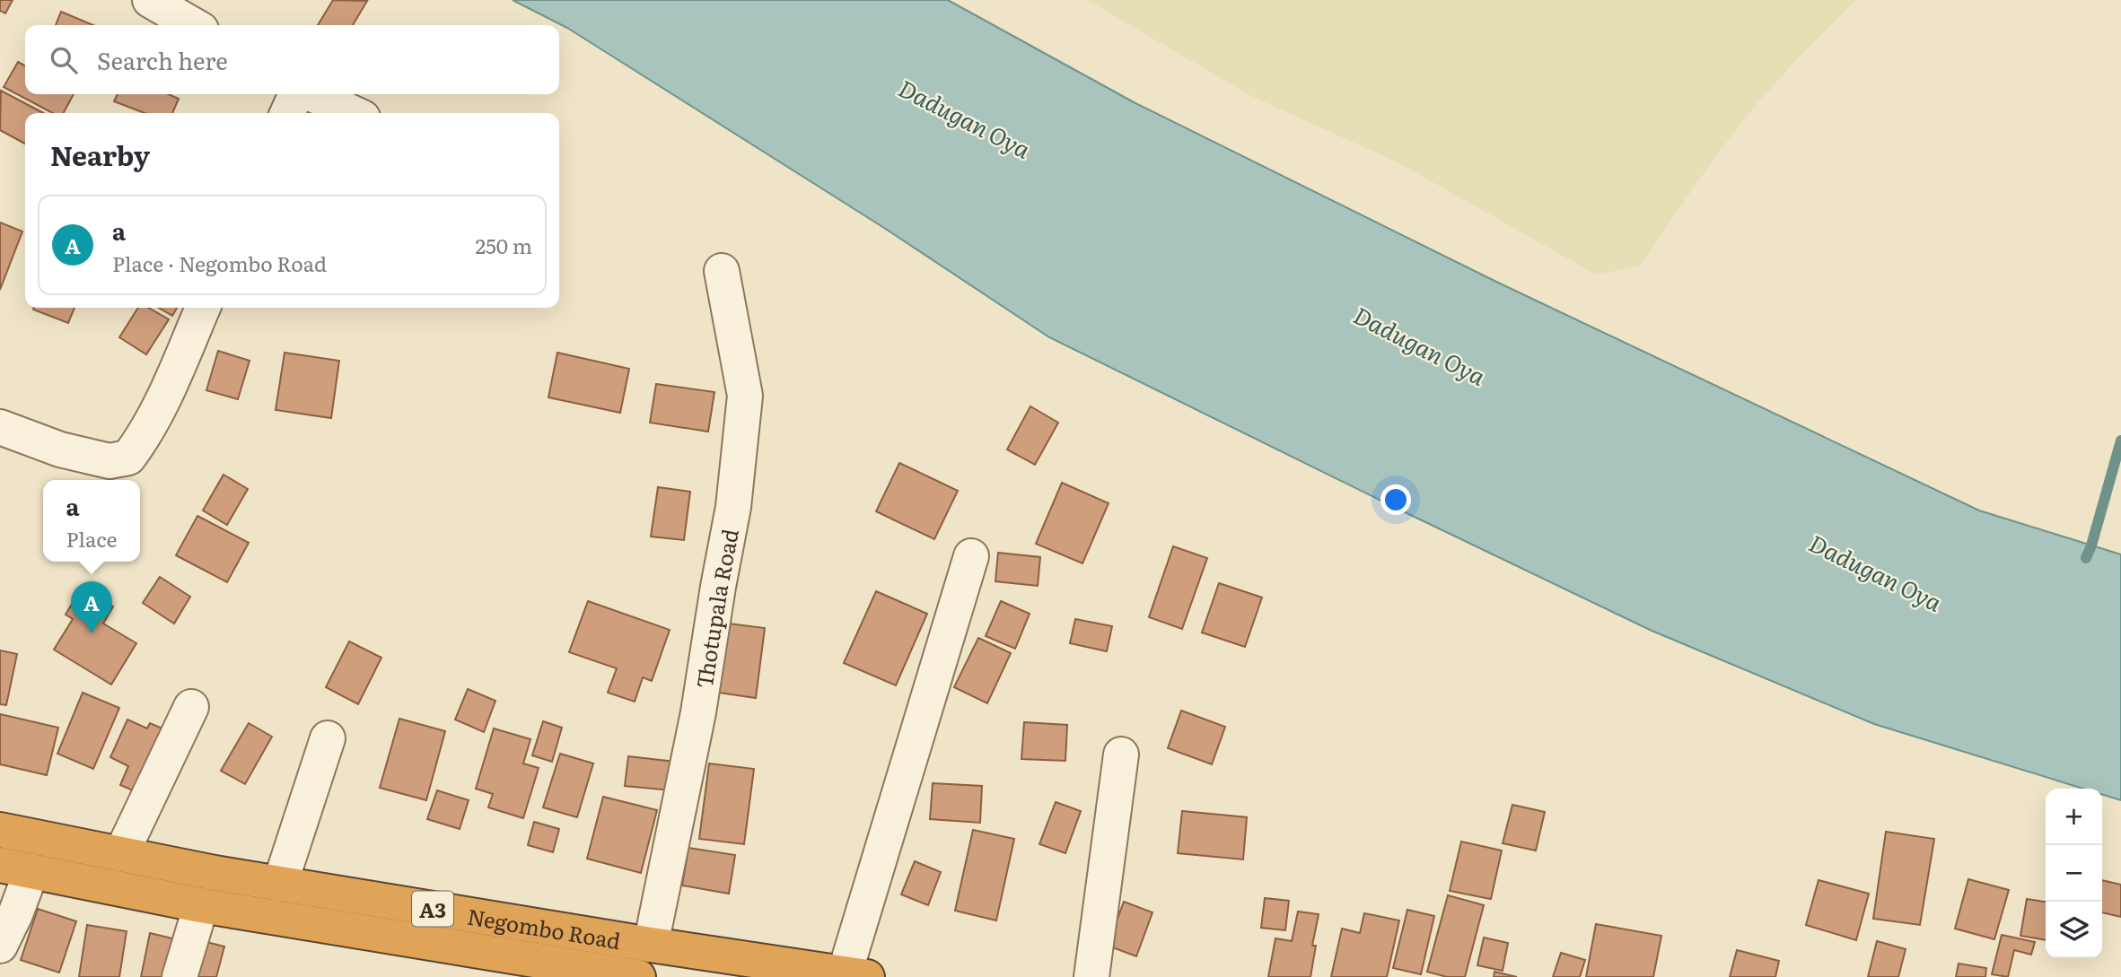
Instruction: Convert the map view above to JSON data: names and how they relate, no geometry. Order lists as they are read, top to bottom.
{
  "streets": {
    "highway": ["A3", "Negombo Road"],
    "street": ["Thotupala Road"]
  },
  "crossings": [
    ["Thotupala Road", "Negombo Road"]
  ],
  "water": ["Dadugan Oya"],
  "page": {
    "search": "Search here",
    "heading": "Nearby",
    "list": [
      {
        "mark": "A",
        "name": "a",
        "note": "Place · Negombo Road",
        "value": "250 m"
      }
    ],
    "popup": ["a", "Place"],
    "pins": "A",
    "map_buttons": ["+", "−"]
  }
}
